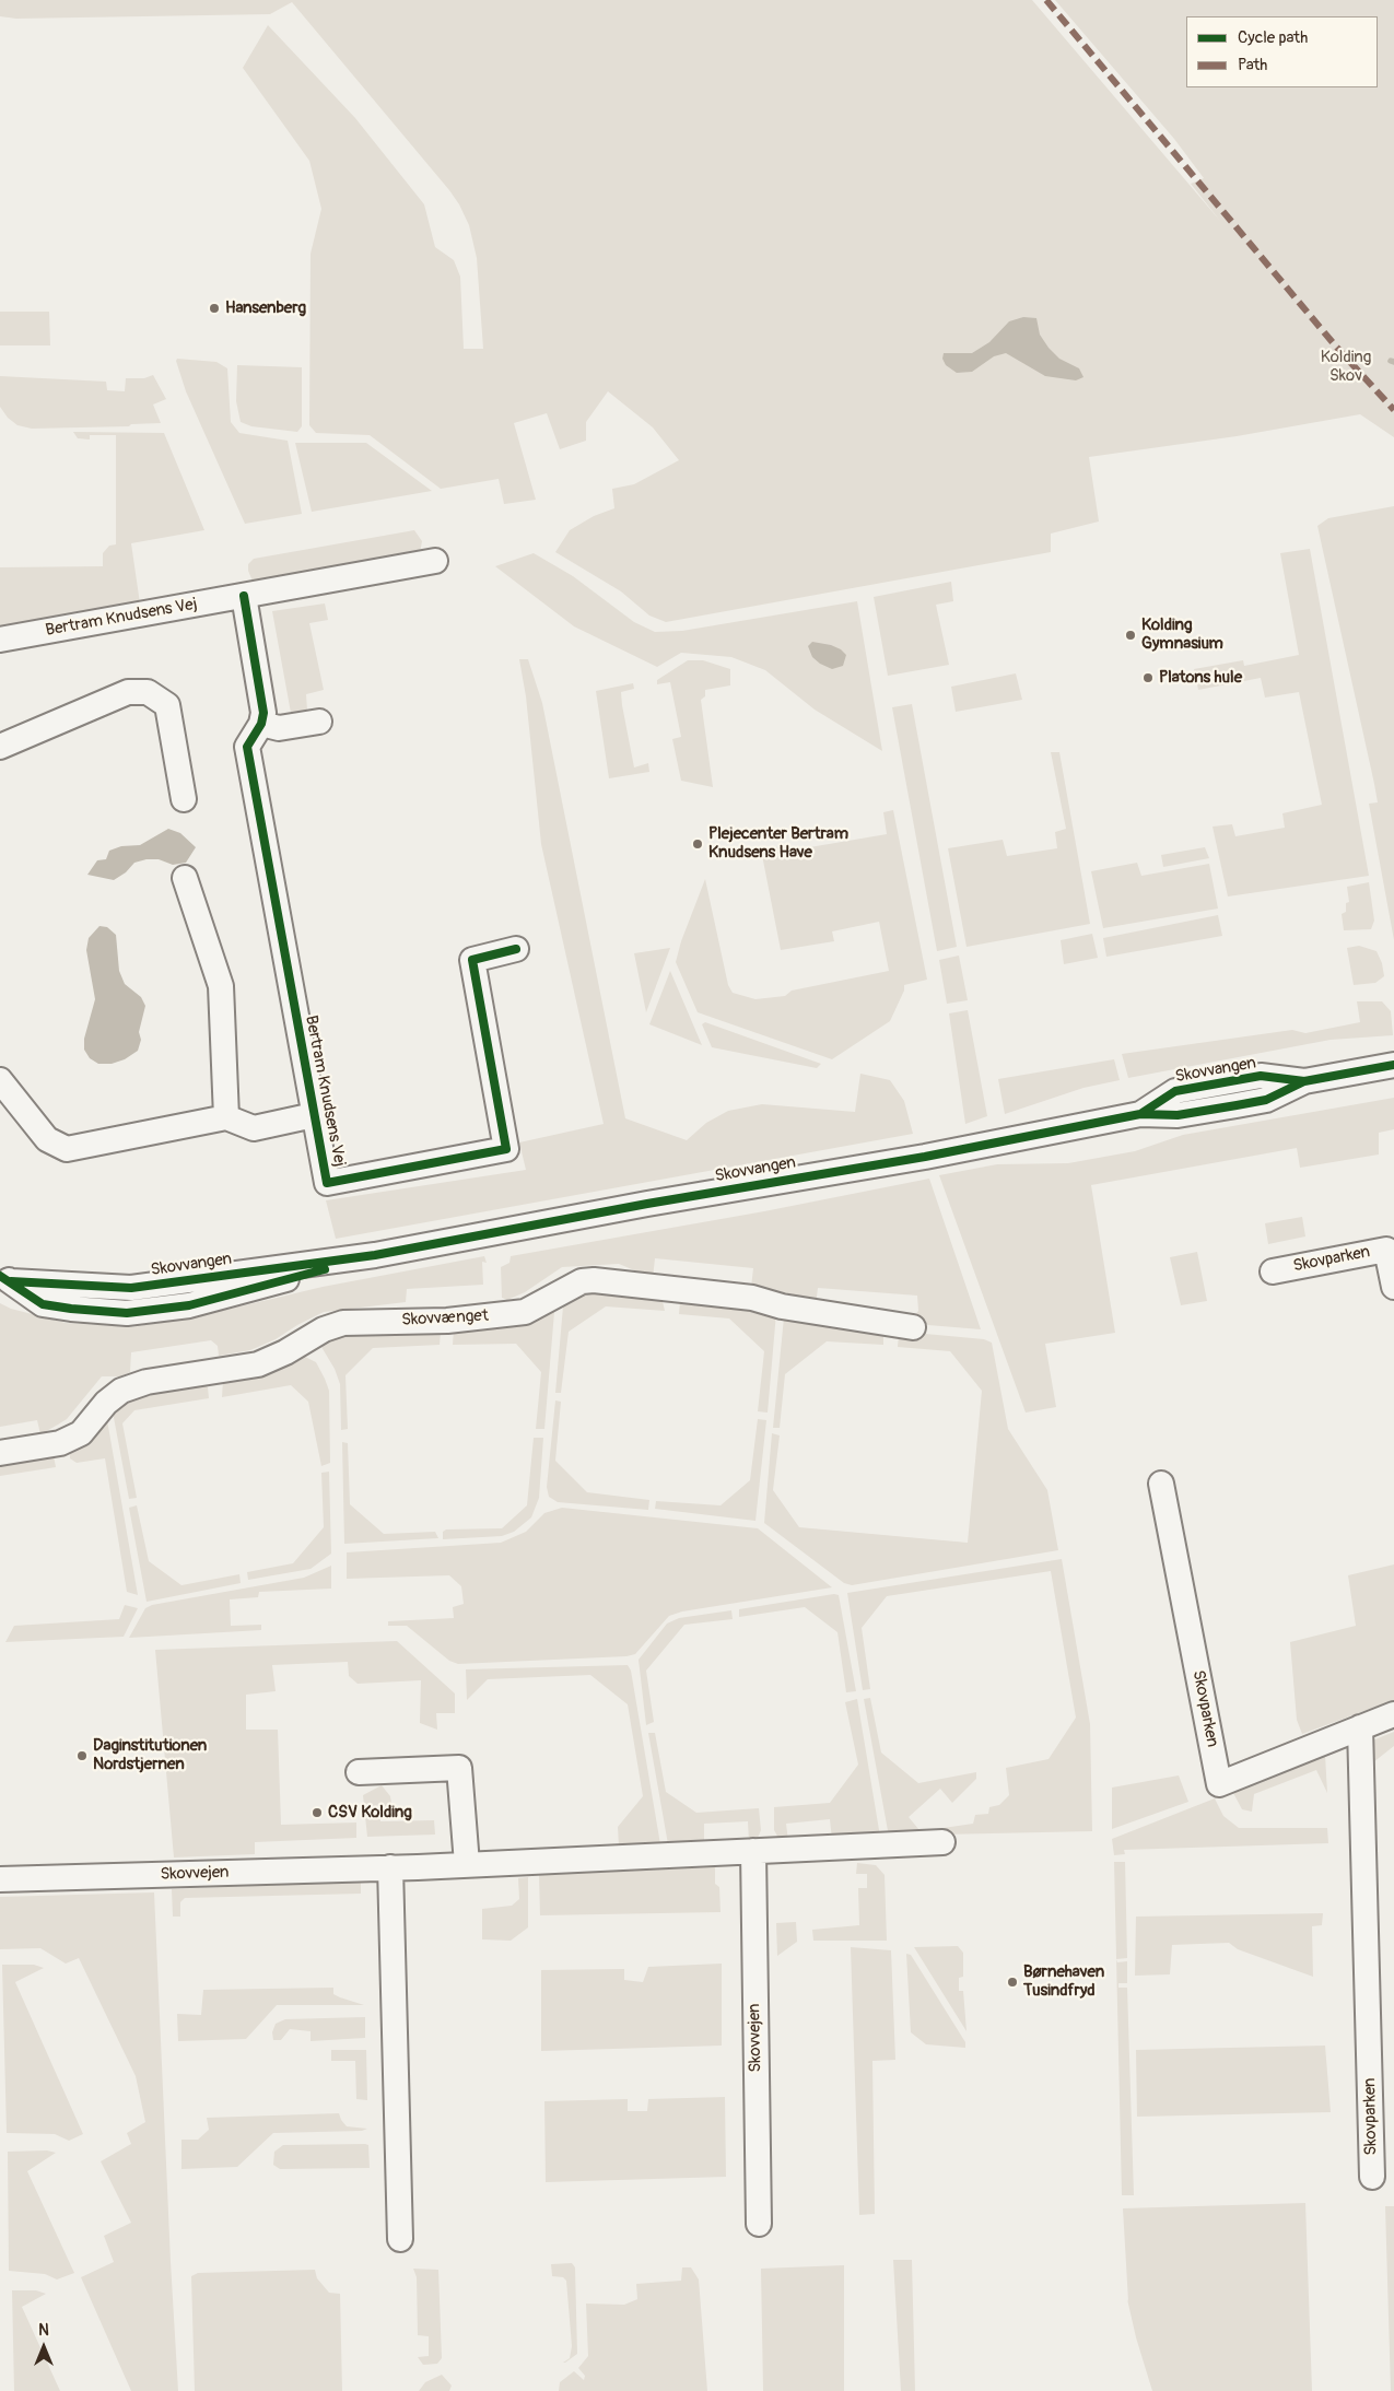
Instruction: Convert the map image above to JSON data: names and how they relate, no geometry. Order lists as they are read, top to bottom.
{
  "streets": {
    "street": [
      "Bertram Knudsens Vej",
      "Skovvangen",
      "Skovparken",
      "Skovvænget",
      "Skovvejen"
    ]
  },
  "parks": ["Kolding Skov"],
  "places": [
    "Hansenberg",
    "Kolding Gymnasium",
    "Platons hule",
    "Plejecenter Bertram Knudsens Have",
    "Daginstitutionen Nordstjernen",
    "CSV Kolding",
    "Børnehaven Tusindfryd"
  ],
  "legend": ["Cycle path", "Path"],
  "north": "top"
}
